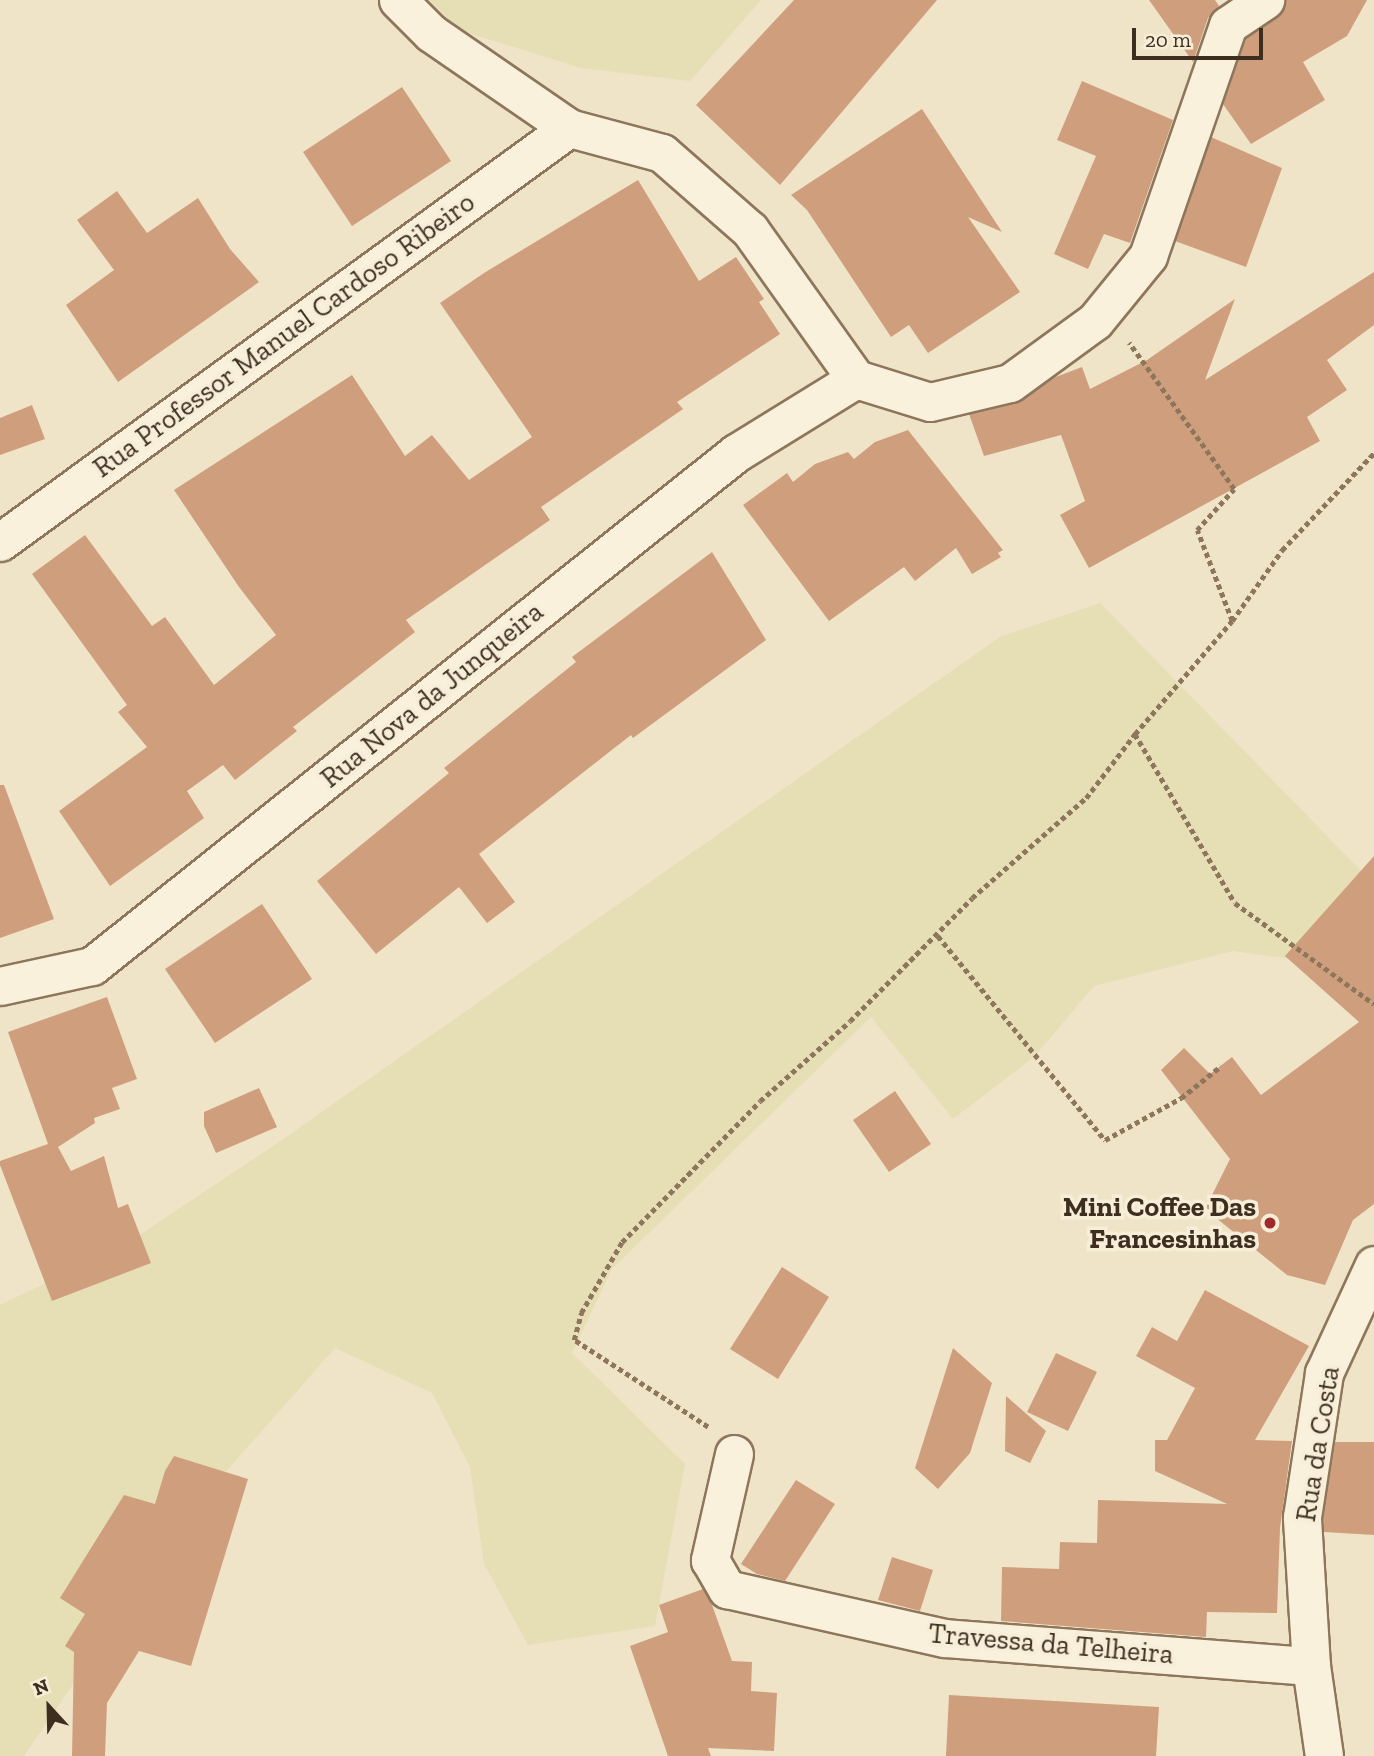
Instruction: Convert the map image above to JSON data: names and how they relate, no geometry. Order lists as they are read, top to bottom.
{
  "streets": {
    "street": [
      "Rua Professor Manuel Cardoso Ribeiro",
      "Rua Nova da Junqueira",
      "Rua da Costa",
      "Travessa da Telheira"
    ]
  },
  "crossings": [
    ["Rua da Costa", "Travessa da Telheira"]
  ],
  "places": ["Mini Coffee Das Francesinhas"],
  "scale_bar": "20 m",
  "north": "top"
}
